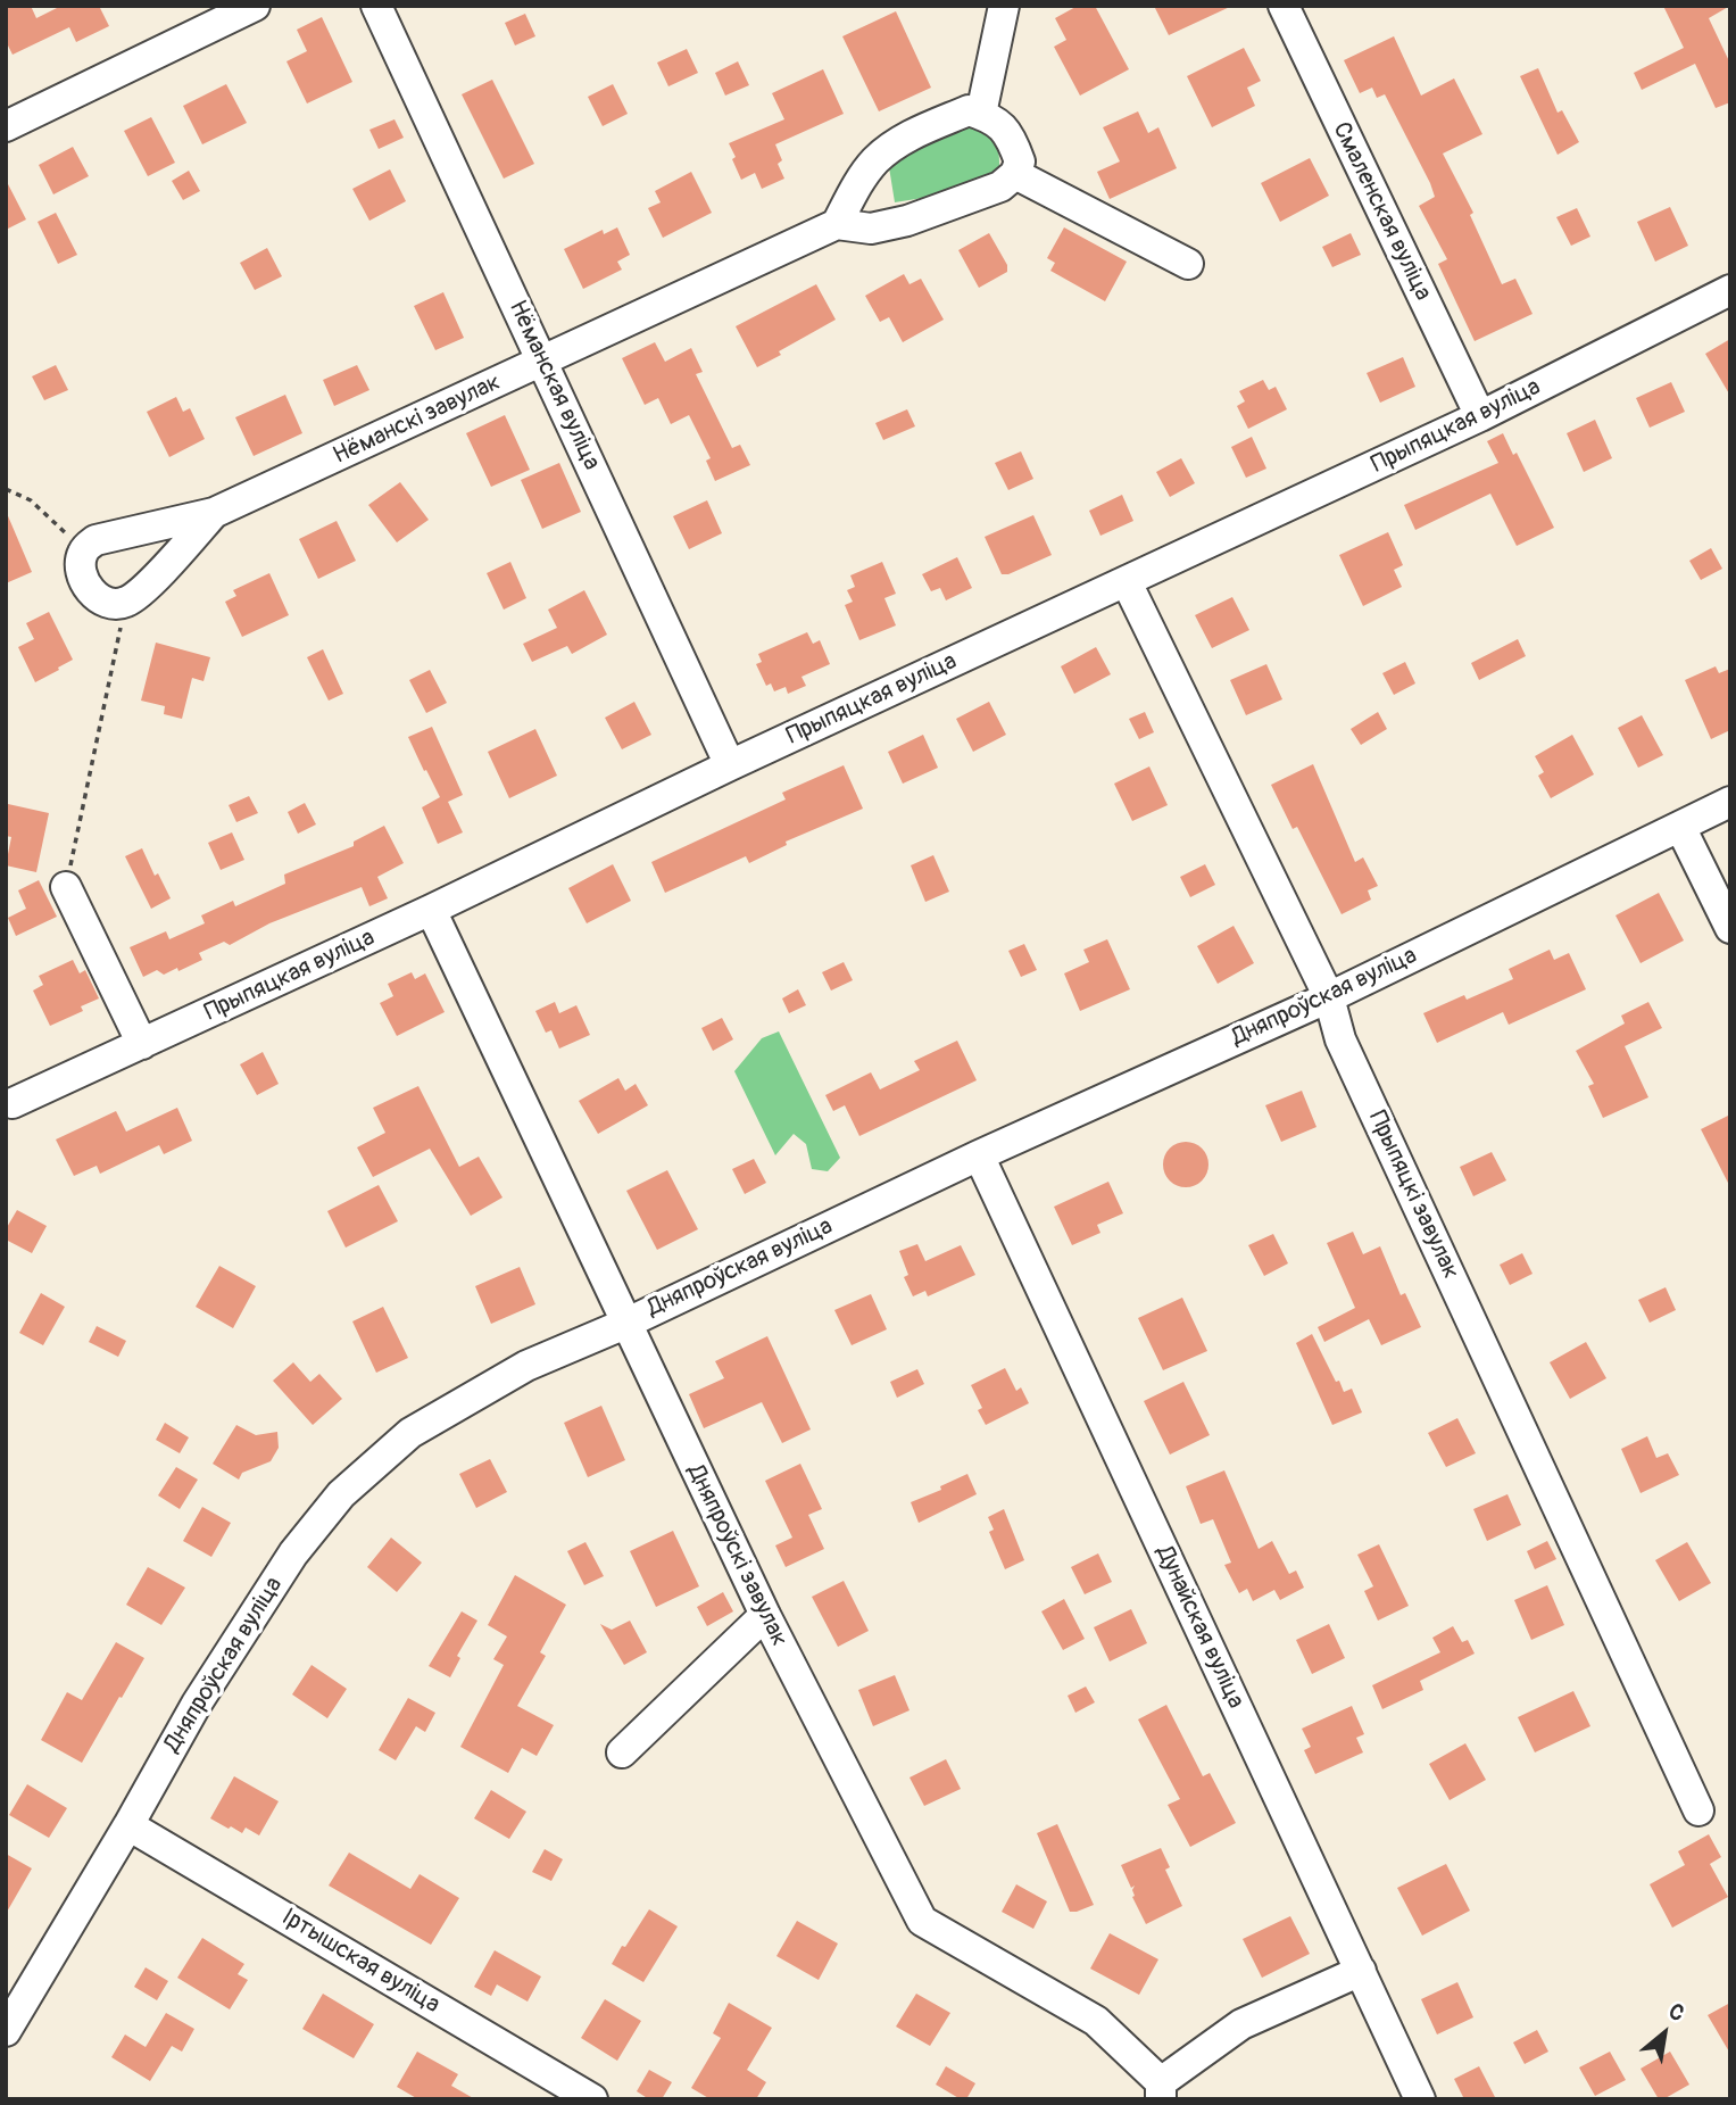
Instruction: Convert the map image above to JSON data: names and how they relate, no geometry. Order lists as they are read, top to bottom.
{
  "streets": {
    "street": [
      "Смаленская вуліца",
      "Нёманская вуліца",
      "Нёманскі завулак",
      "Прыпяцкая вуліца",
      "Дняпроўская вуліца",
      "Прыпяцкі завулак",
      "Дняпроўскі завулак",
      "Дунайская вуліца",
      "Іртышская вуліца"
    ]
  },
  "crossings": [
    ["Смаленская вуліца", "Прыпяцкая вуліца"],
    ["Нёманская вуліца", "Нёманскі завулак"],
    ["Нёманская вуліца", "Прыпяцкая вуліца"],
    ["Прыпяцкая вуліца", "Прыпяцкі завулак"],
    ["Прыпяцкая вуліца", "Дняпроўскі завулак"],
    ["Дняпроўская вуліца", "Прыпяцкі завулак"],
    ["Дняпроўская вуліца", "Дняпроўскі завулак"],
    ["Дняпроўская вуліца", "Дунайская вуліца"],
    ["Дняпроўская вуліца", "Іртышская вуліца"]
  ],
  "north": "top right"
}
